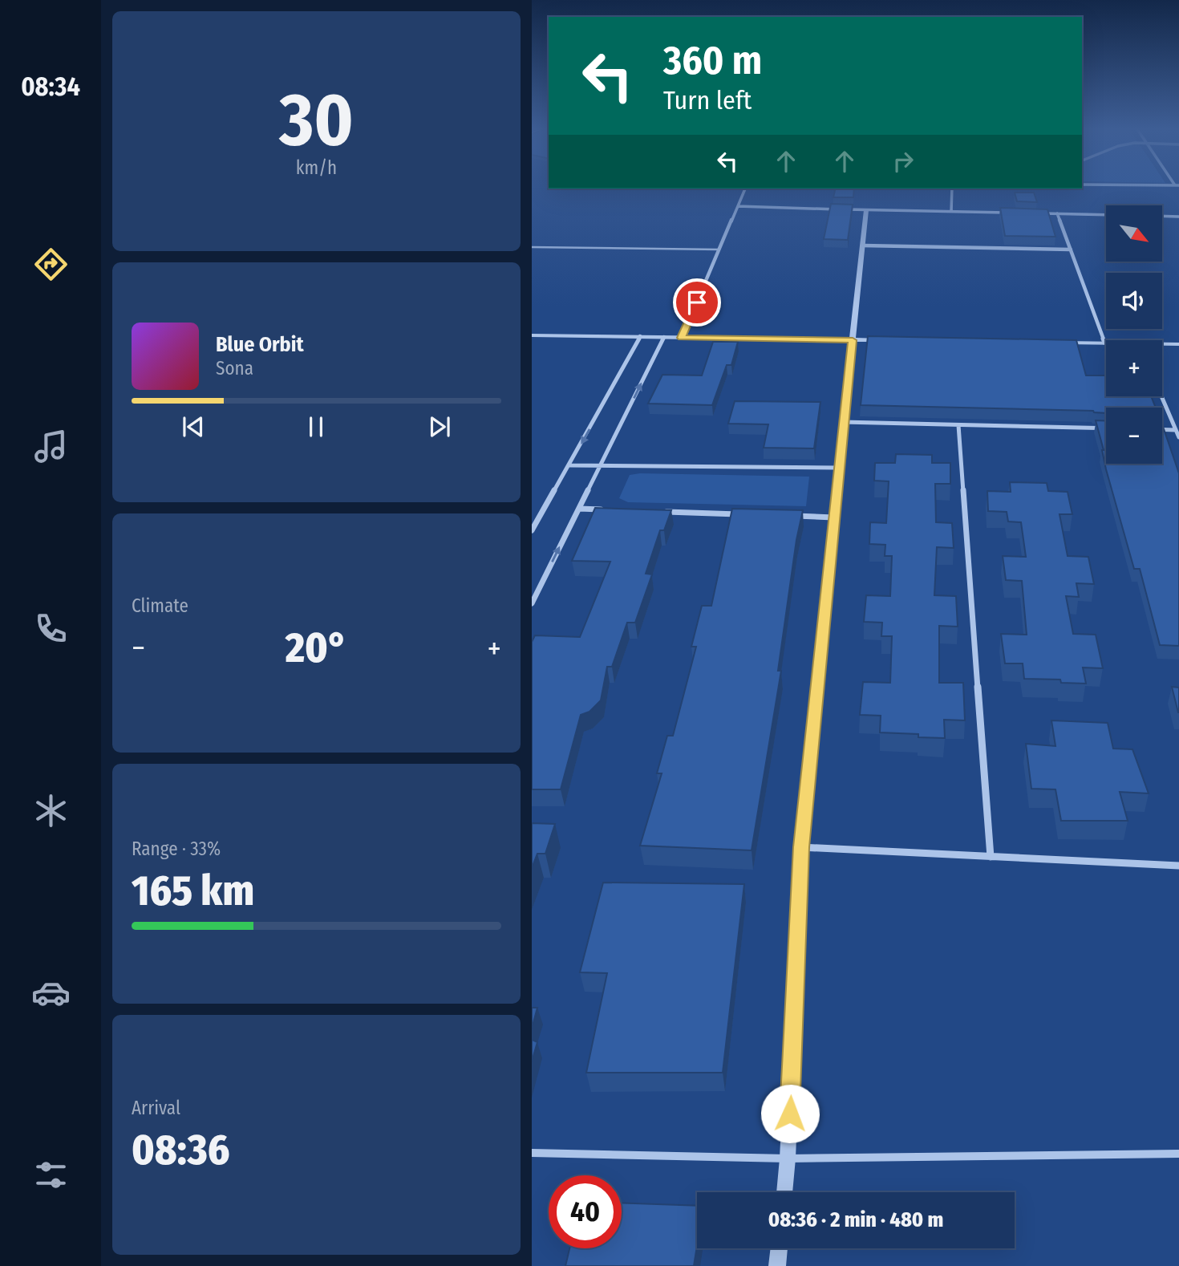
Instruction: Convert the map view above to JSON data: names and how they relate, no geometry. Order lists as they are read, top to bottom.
{
  "north": "bottom right",
  "page": {
    "tabs": "08:34",
    "tile": [
      ["30", "km/h"],
      "Climate",
      ["Range · 33%", "165 km"],
      ["Arrival", "08:36"]
    ],
    "turn": ["360 m", "Turn left"],
    "map_buttons": ["+", "−"],
    "song": ["Blue Orbit", "Sona"],
    "heat": ["−", "20°", "+"],
    "limit": "40",
    "trip": "08:36 · 2 min · 480 m"
  }
}
